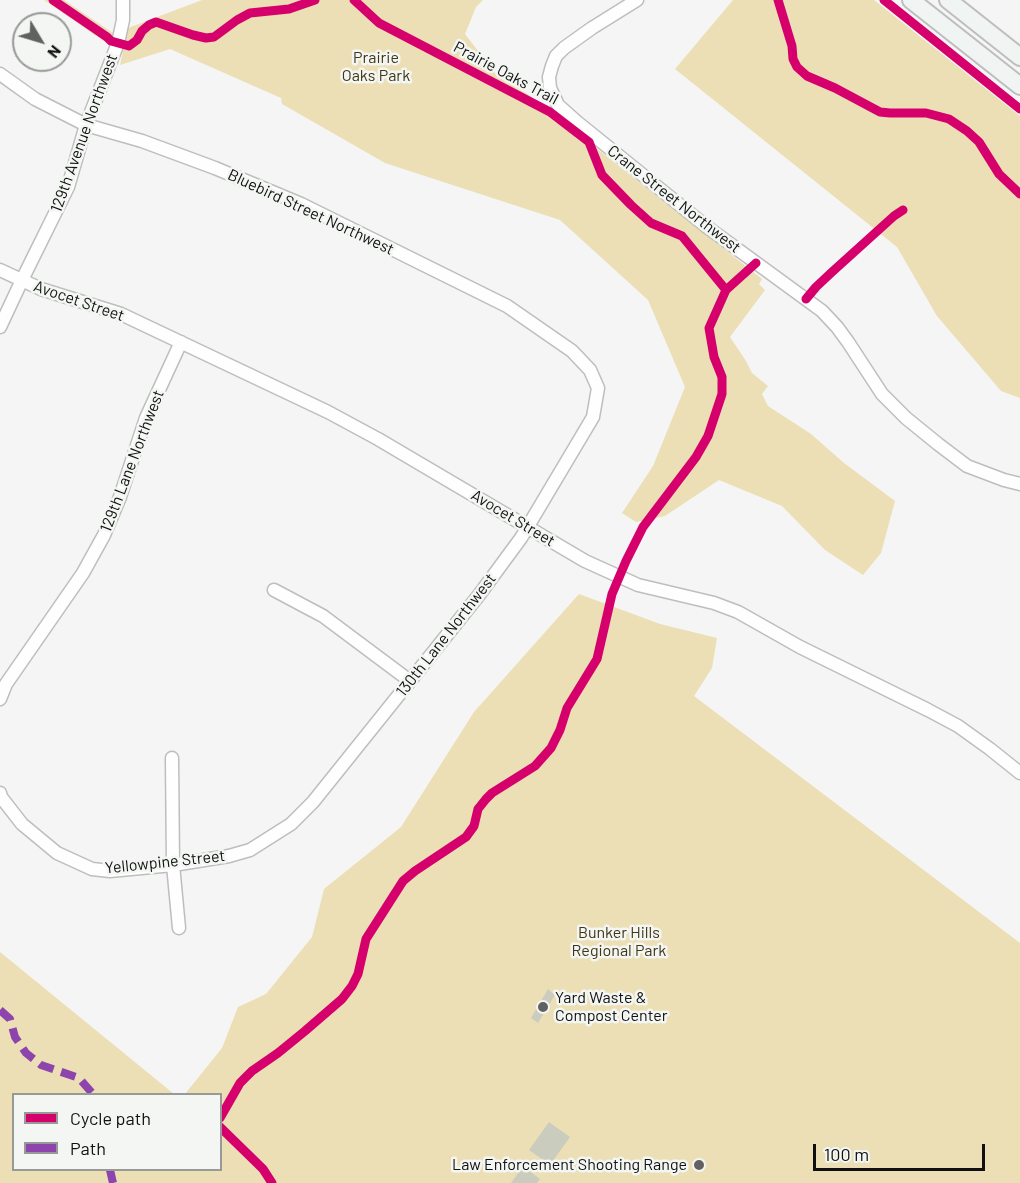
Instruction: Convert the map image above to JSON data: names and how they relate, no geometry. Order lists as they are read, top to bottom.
{
  "streets": {
    "street": [
      "129th Avenue Northwest",
      "Crane Street Northwest",
      "Bluebird Street Northwest",
      "Avocet Street",
      "129th Lane Northwest",
      "130th Lane Northwest",
      "Yellowpine Street"
    ],
    "cycle path": ["Prairie Oaks Trail"]
  },
  "crossings": [
    ["129th Avenue Northwest", "Bluebird Street Northwest"],
    ["129th Avenue Northwest", "Avocet Street"],
    ["Bluebird Street Northwest", "130th Lane Northwest"],
    ["Avocet Street", "129th Lane Northwest"],
    ["Avocet Street", "130th Lane Northwest"],
    ["130th Lane Northwest", "Yellowpine Street"]
  ],
  "parks": ["Prairie Oaks Park", "Bunker Hills Regional Park"],
  "places": ["Yard Waste & Compost Center", "Law Enforcement Shooting Range"],
  "legend": ["Cycle path", "Path"],
  "scale_bar": "100 m",
  "north": "bottom right"
}
